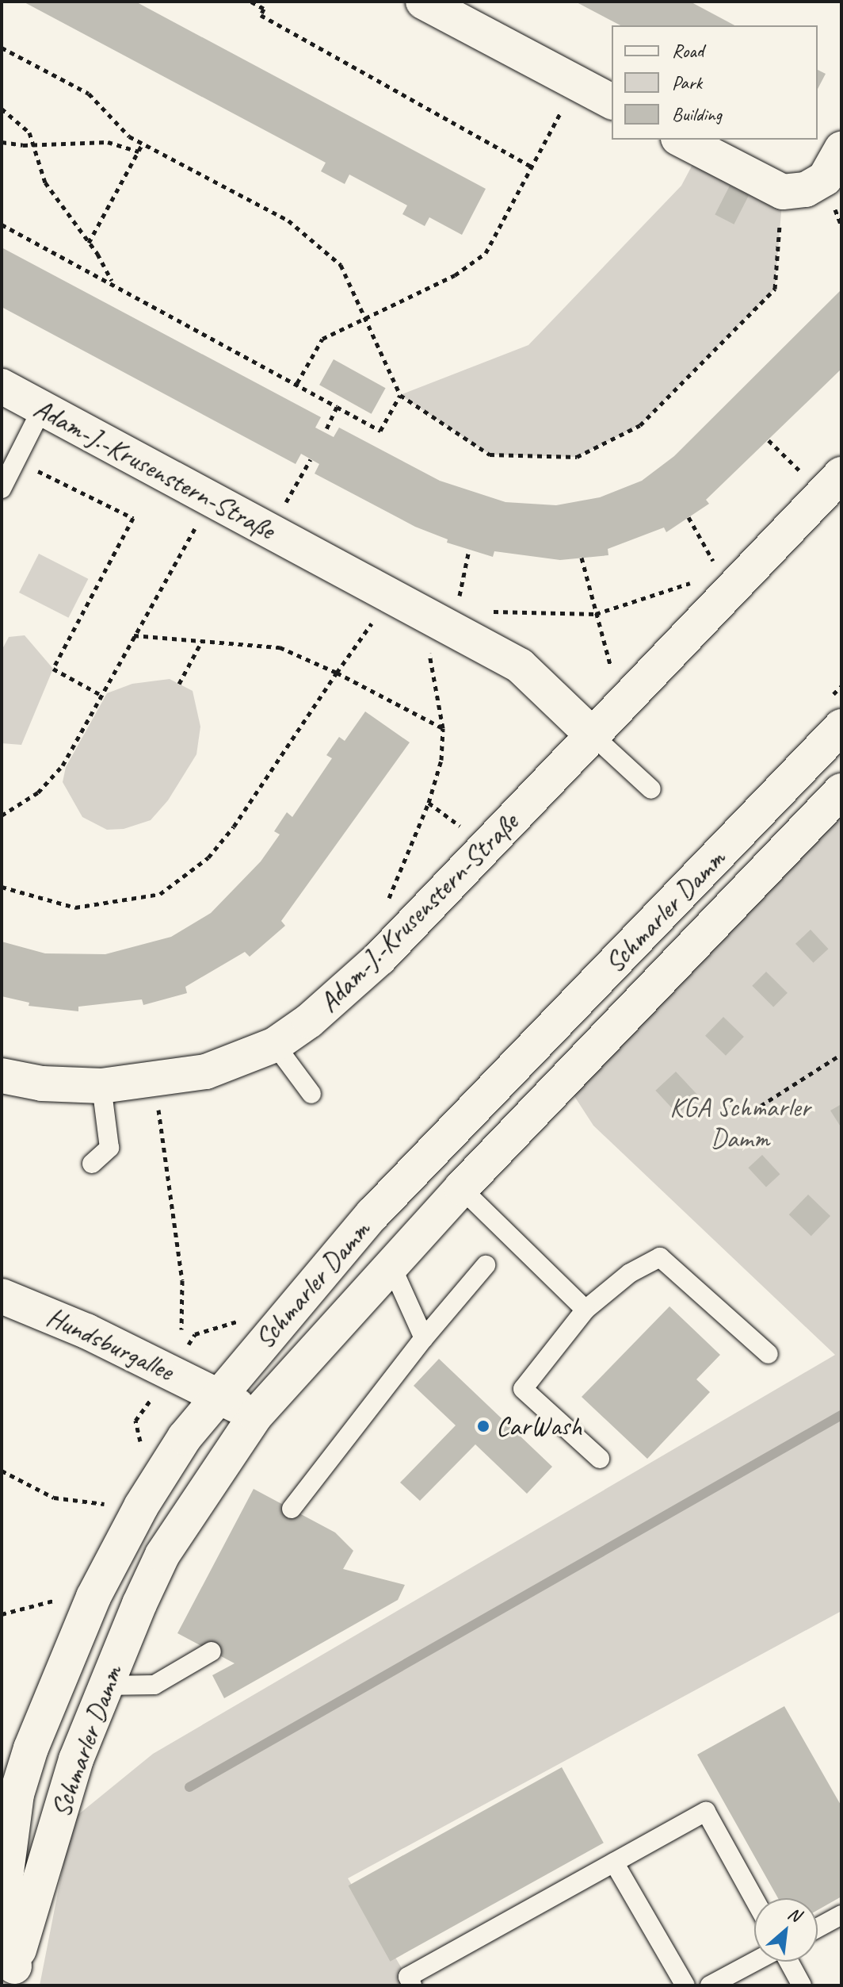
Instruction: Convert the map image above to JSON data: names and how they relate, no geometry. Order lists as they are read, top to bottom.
{
  "streets": {
    "street": ["Adam-J.-Krusenstern-Straße", "Schmarler Damm", "Hundsburgallee"]
  },
  "crossings": [
    ["Schmarler Damm", "Hundsburgallee"]
  ],
  "parks": ["KGA Schmarler Damm"],
  "places": ["CarWash"],
  "legend": ["Road", "Park", "Building"],
  "north": "top right"
}
